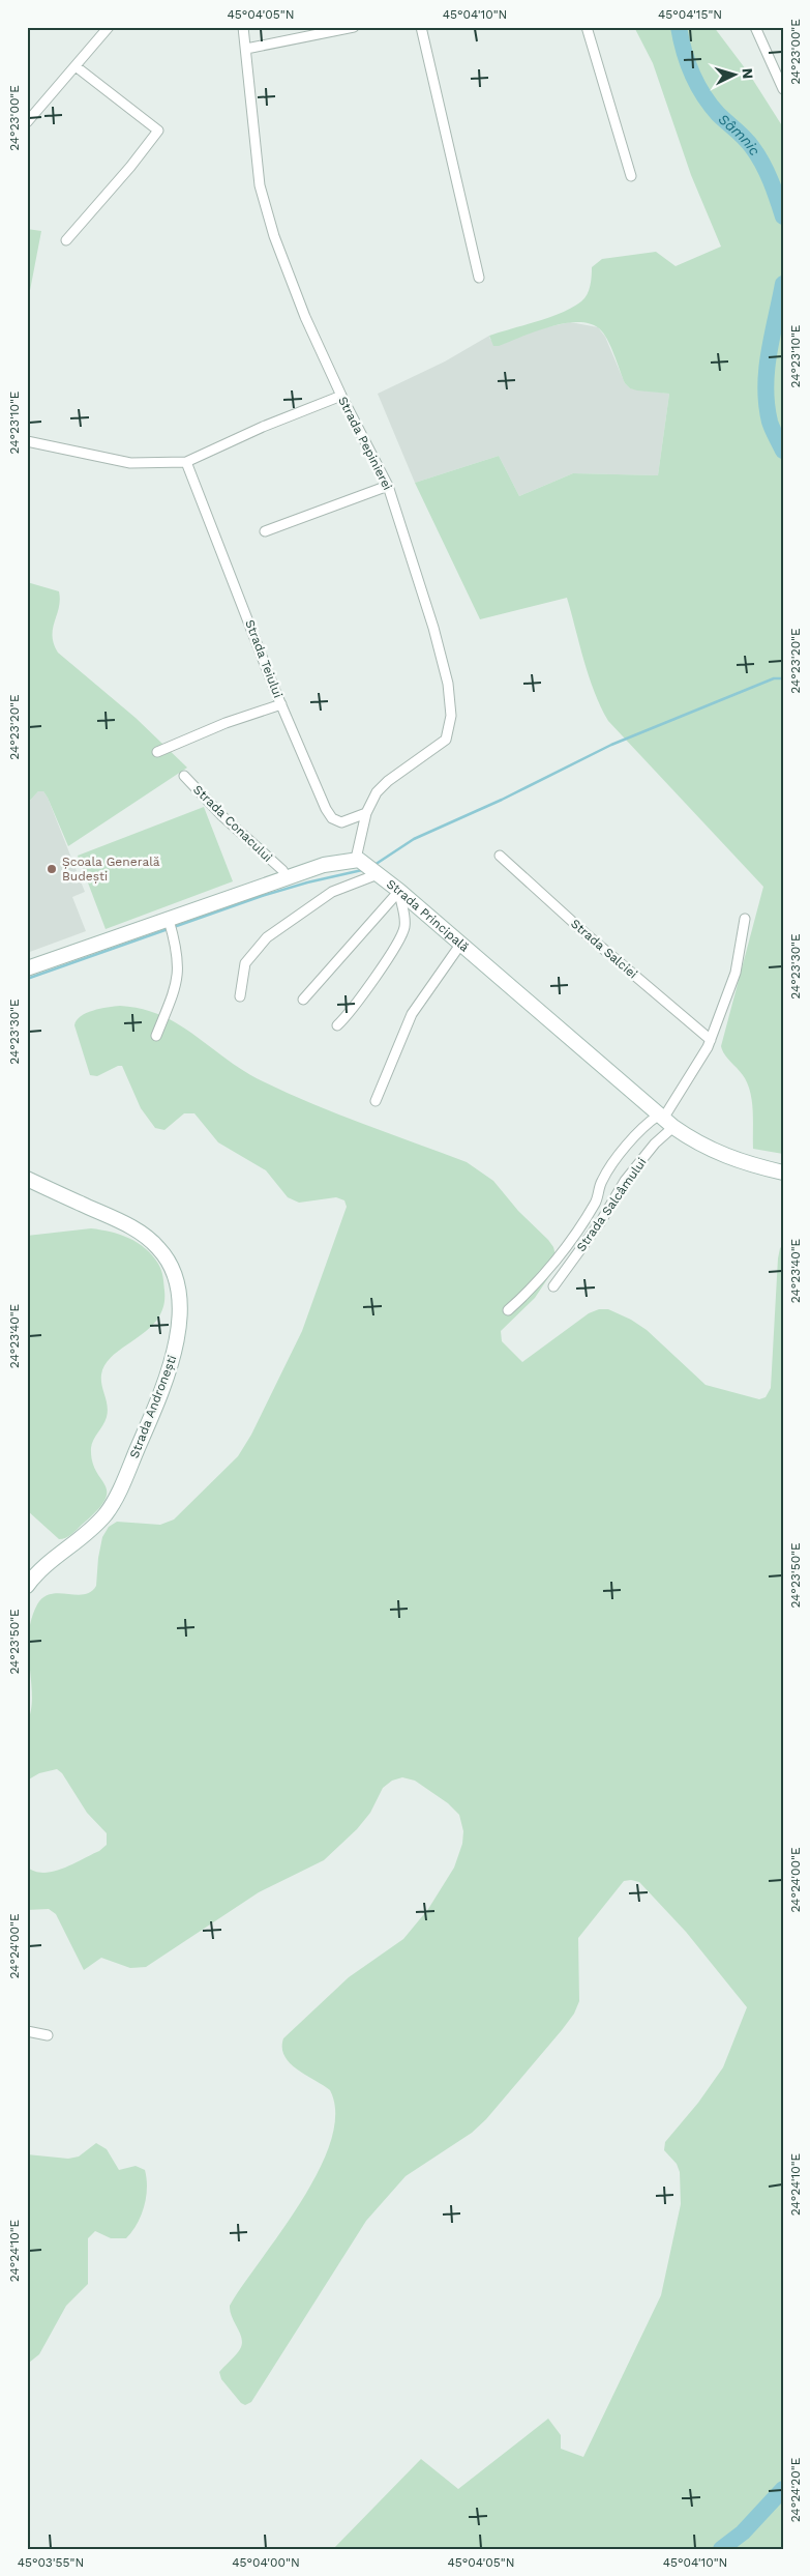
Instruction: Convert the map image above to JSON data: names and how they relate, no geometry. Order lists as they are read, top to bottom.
{
  "streets": {
    "main road": ["Strada Principală", "Strada Andronești"],
    "street": [
      "Strada Pepinierei",
      "Strada Teiului",
      "Strada Conacului",
      "Strada Salciei",
      "Strada Salcâmului"
    ]
  },
  "crossings": [
    ["Strada Pepinierei", "Strada Teiului"],
    ["Strada Pepinierei", "Strada Principală"],
    ["Strada Principală", "Strada Salcâmului"]
  ],
  "water": ["Sâmnic"],
  "places": ["Școala Generală Budești"],
  "north": "right",
  "coordinates": [
    "45°04'05\"N",
    "45°04'10\"N",
    "45°04'15\"N",
    "24°23'00\"E",
    "24°23'10\"E",
    "24°23'20\"E",
    "24°23'30\"E",
    "24°23'40\"E",
    "24°23'50\"E",
    "24°24'00\"E",
    "24°24'10\"E",
    "24°24'20\"E",
    "45°03'55\"N",
    "45°04'00\"N"
  ]
}
